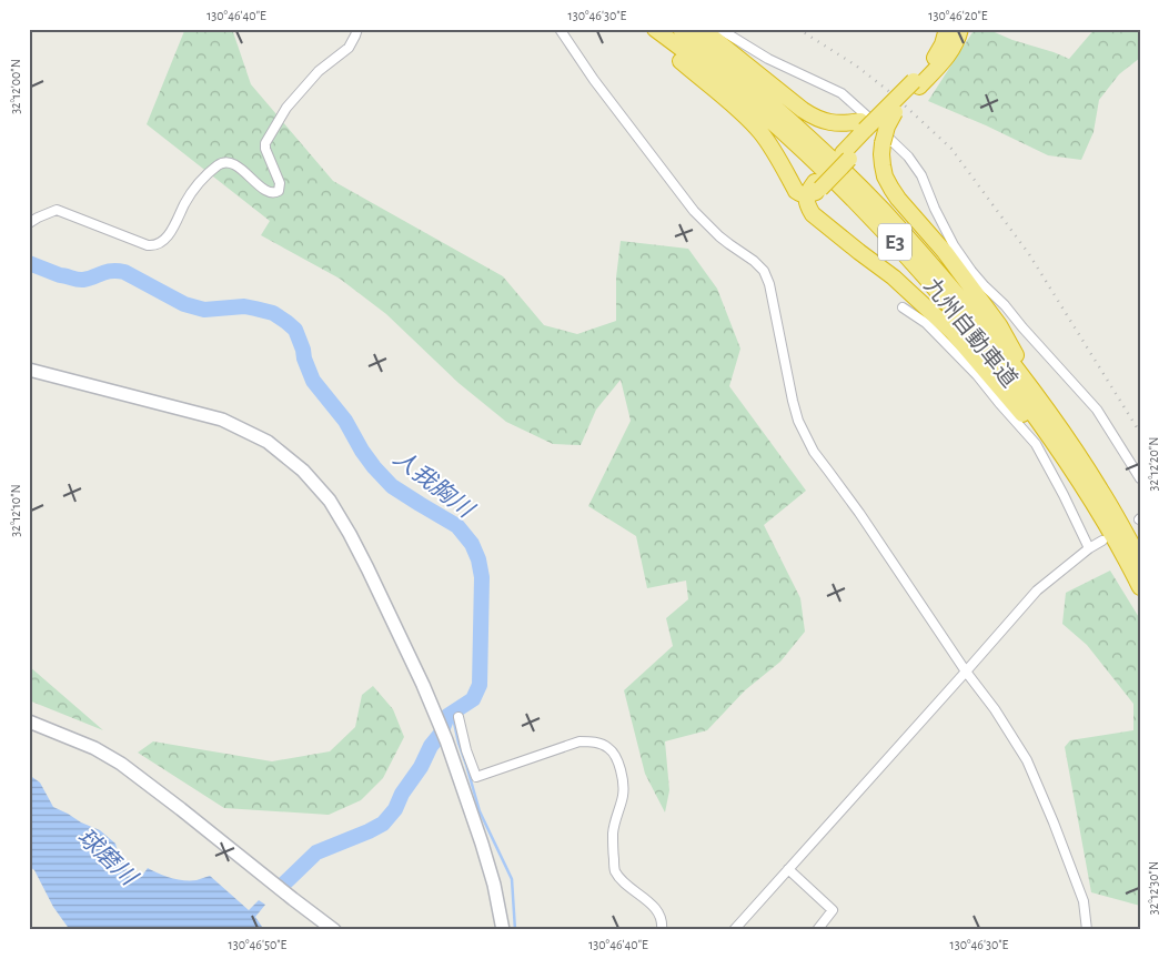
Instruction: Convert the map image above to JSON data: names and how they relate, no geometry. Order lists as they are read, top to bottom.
{
  "streets": {
    "highway": ["E3", "九州自動車道"]
  },
  "water": ["人我胸川", "球磨川"],
  "coordinates": [
    "130°46'40\"E",
    "130°46'30\"E",
    "130°46'20\"E",
    "32°12'00\"N",
    "32°12'20\"N",
    "32°12'10\"N",
    "32°12'30\"N",
    "130°46'50\"E"
  ]
}
